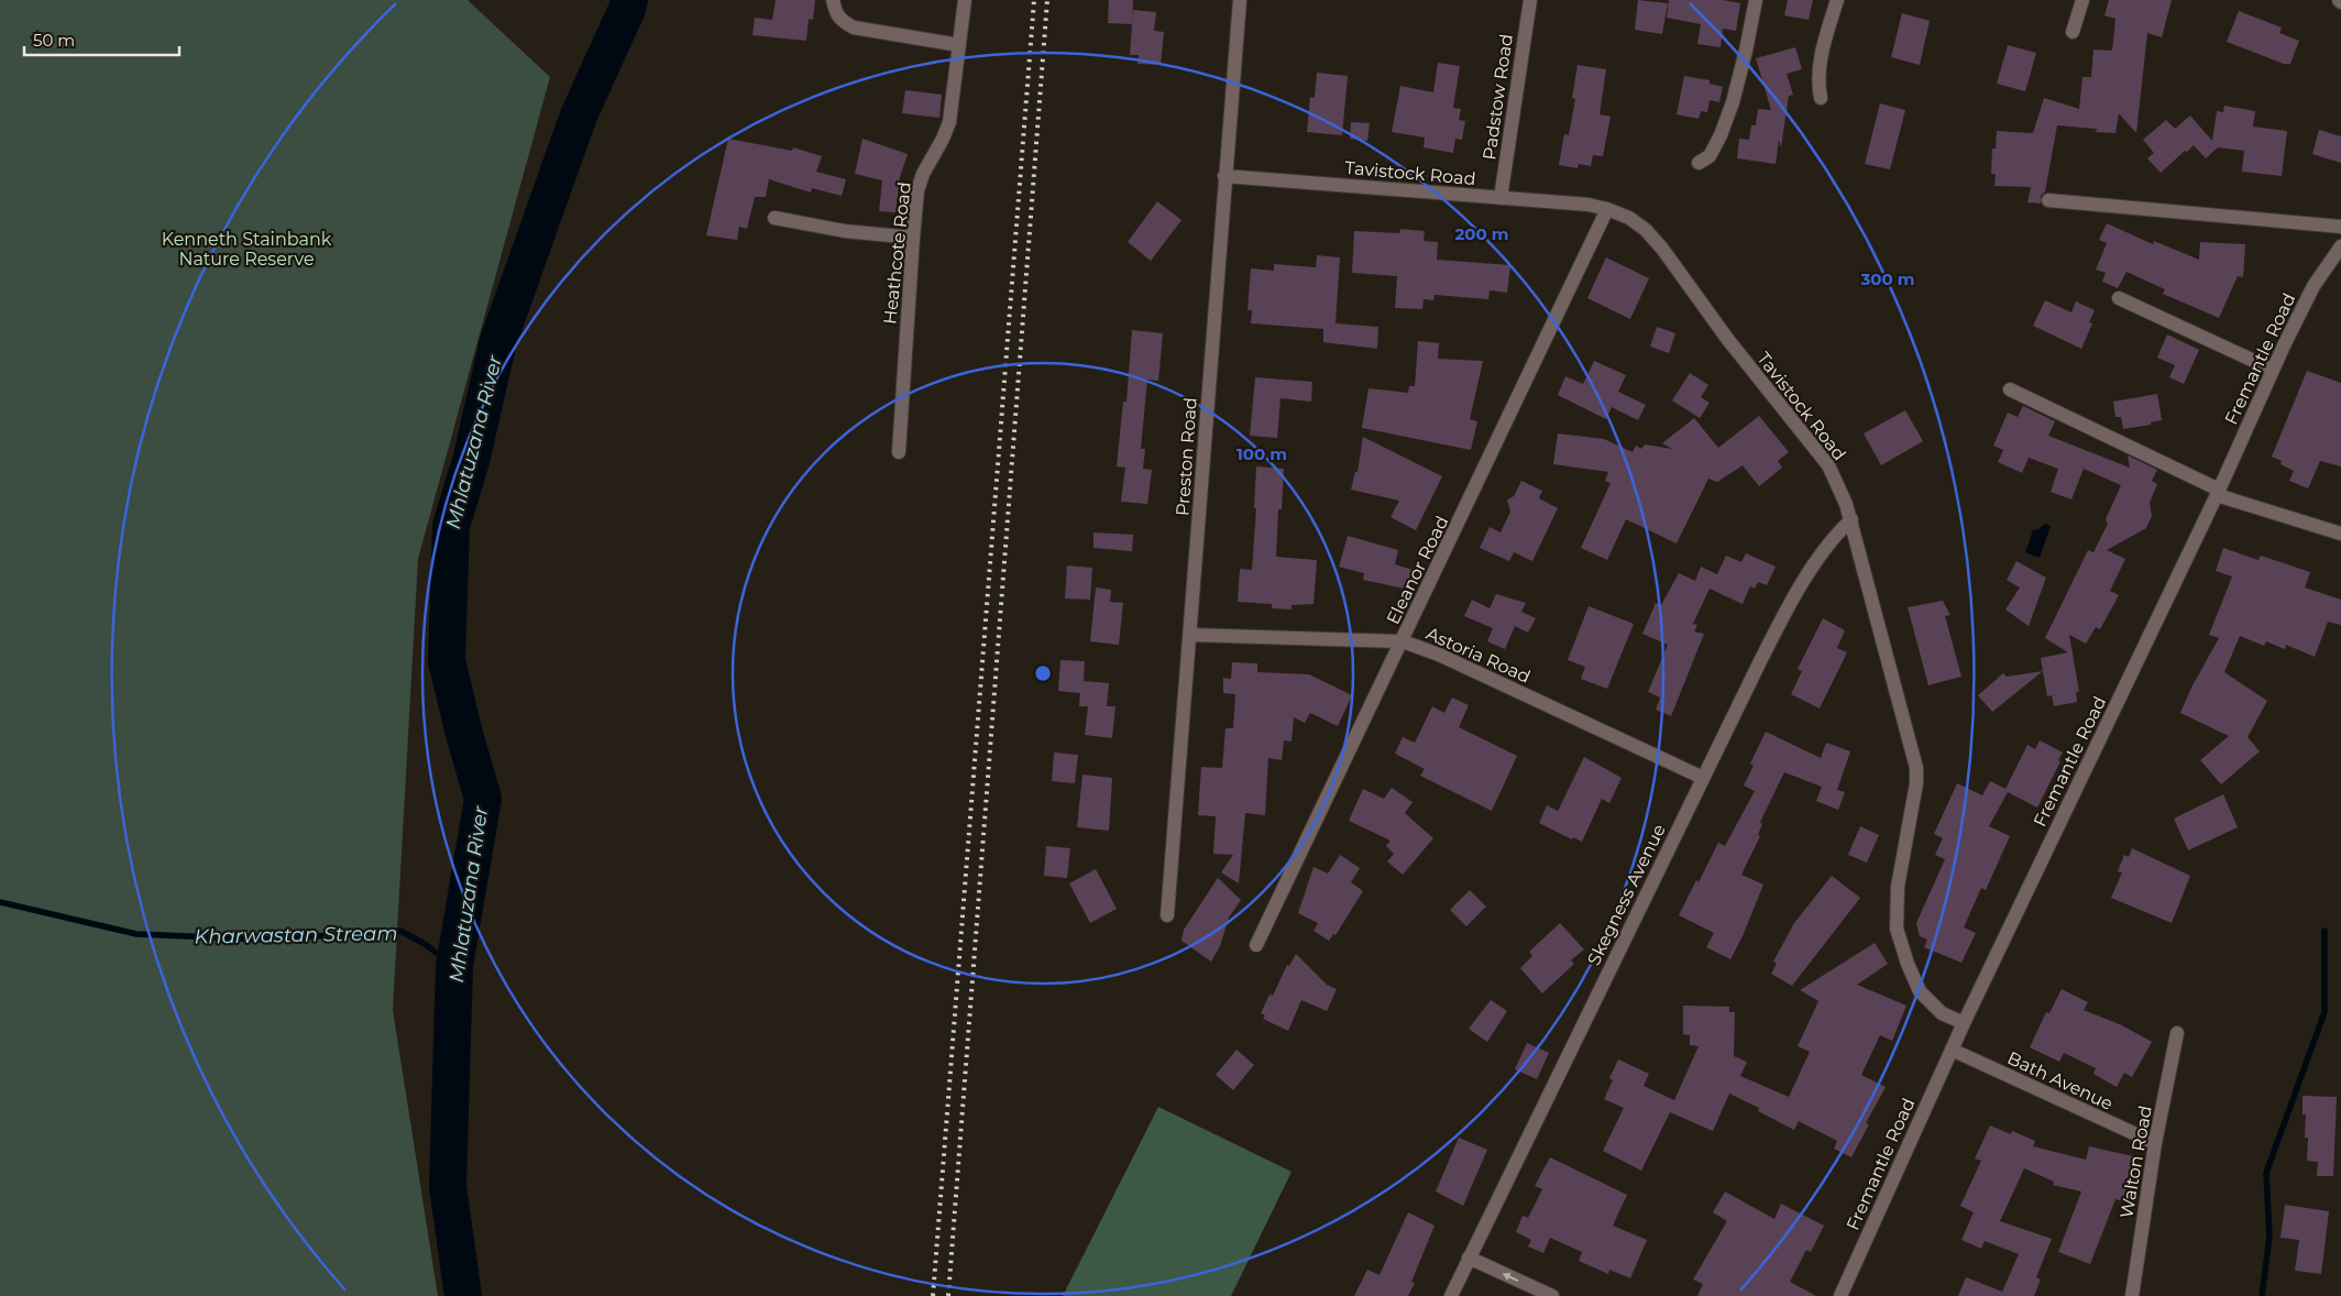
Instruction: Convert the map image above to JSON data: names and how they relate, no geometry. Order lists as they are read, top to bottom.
{
  "streets": {
    "street": [
      "Padstow Road",
      "Tavistock Road",
      "Heathcote Road",
      "Fremantle Road",
      "Preston Road",
      "Eleanor Road",
      "Astoria Road",
      "Skegness Avenue",
      "Bath Avenue",
      "Walton Road"
    ]
  },
  "crossings": [
    ["Padstow Road", "Tavistock Road"],
    ["Tavistock Road", "Fremantle Road"],
    ["Tavistock Road", "Preston Road"],
    ["Tavistock Road", "Eleanor Road"],
    ["Tavistock Road", "Skegness Avenue"],
    ["Fremantle Road", "Bath Avenue"],
    ["Preston Road", "Astoria Road"],
    ["Eleanor Road", "Astoria Road"],
    ["Astoria Road", "Skegness Avenue"],
    ["Bath Avenue", "Walton Road"]
  ],
  "water": ["Mhlatuzana River", "Kharwastan Stream"],
  "parks": ["Kenneth Stainbank Nature Reserve"],
  "scale_bar": "50 m",
  "rings": ["200 m", "300 m", "100 m"]
}
